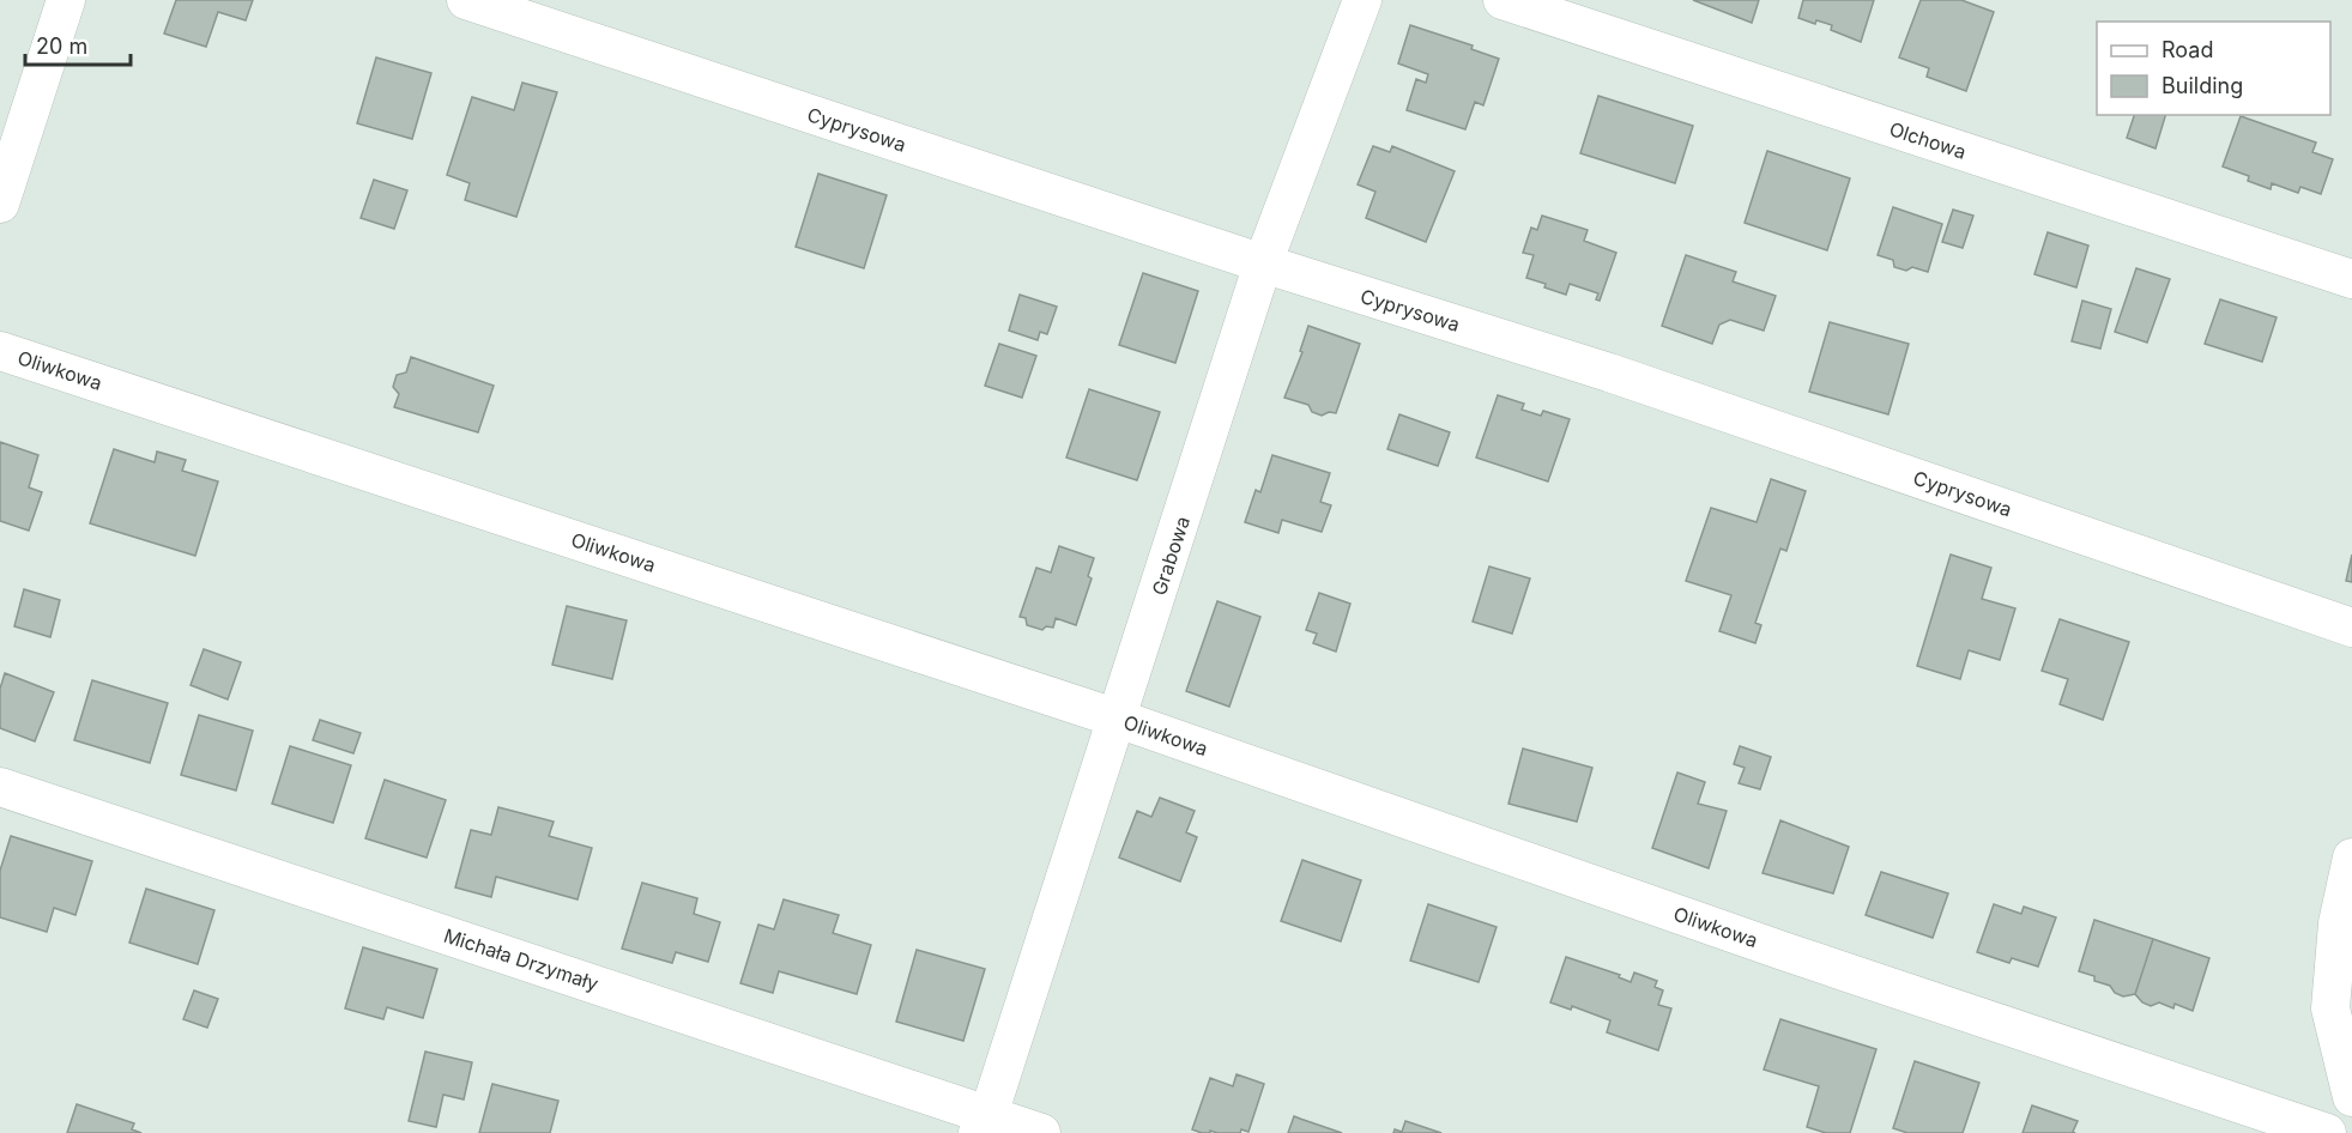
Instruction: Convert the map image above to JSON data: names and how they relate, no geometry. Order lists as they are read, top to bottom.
{
  "streets": {
    "street": [
      "Cyprysowa",
      "Olchowa",
      "Oliwkowa",
      "Grabowa",
      "Michała Drzymały"
    ]
  },
  "crossings": [
    ["Cyprysowa", "Grabowa"],
    ["Oliwkowa", "Grabowa"],
    ["Grabowa", "Michała Drzymały"]
  ],
  "legend": ["Road", "Building"],
  "scale_bar": "20 m"
}
